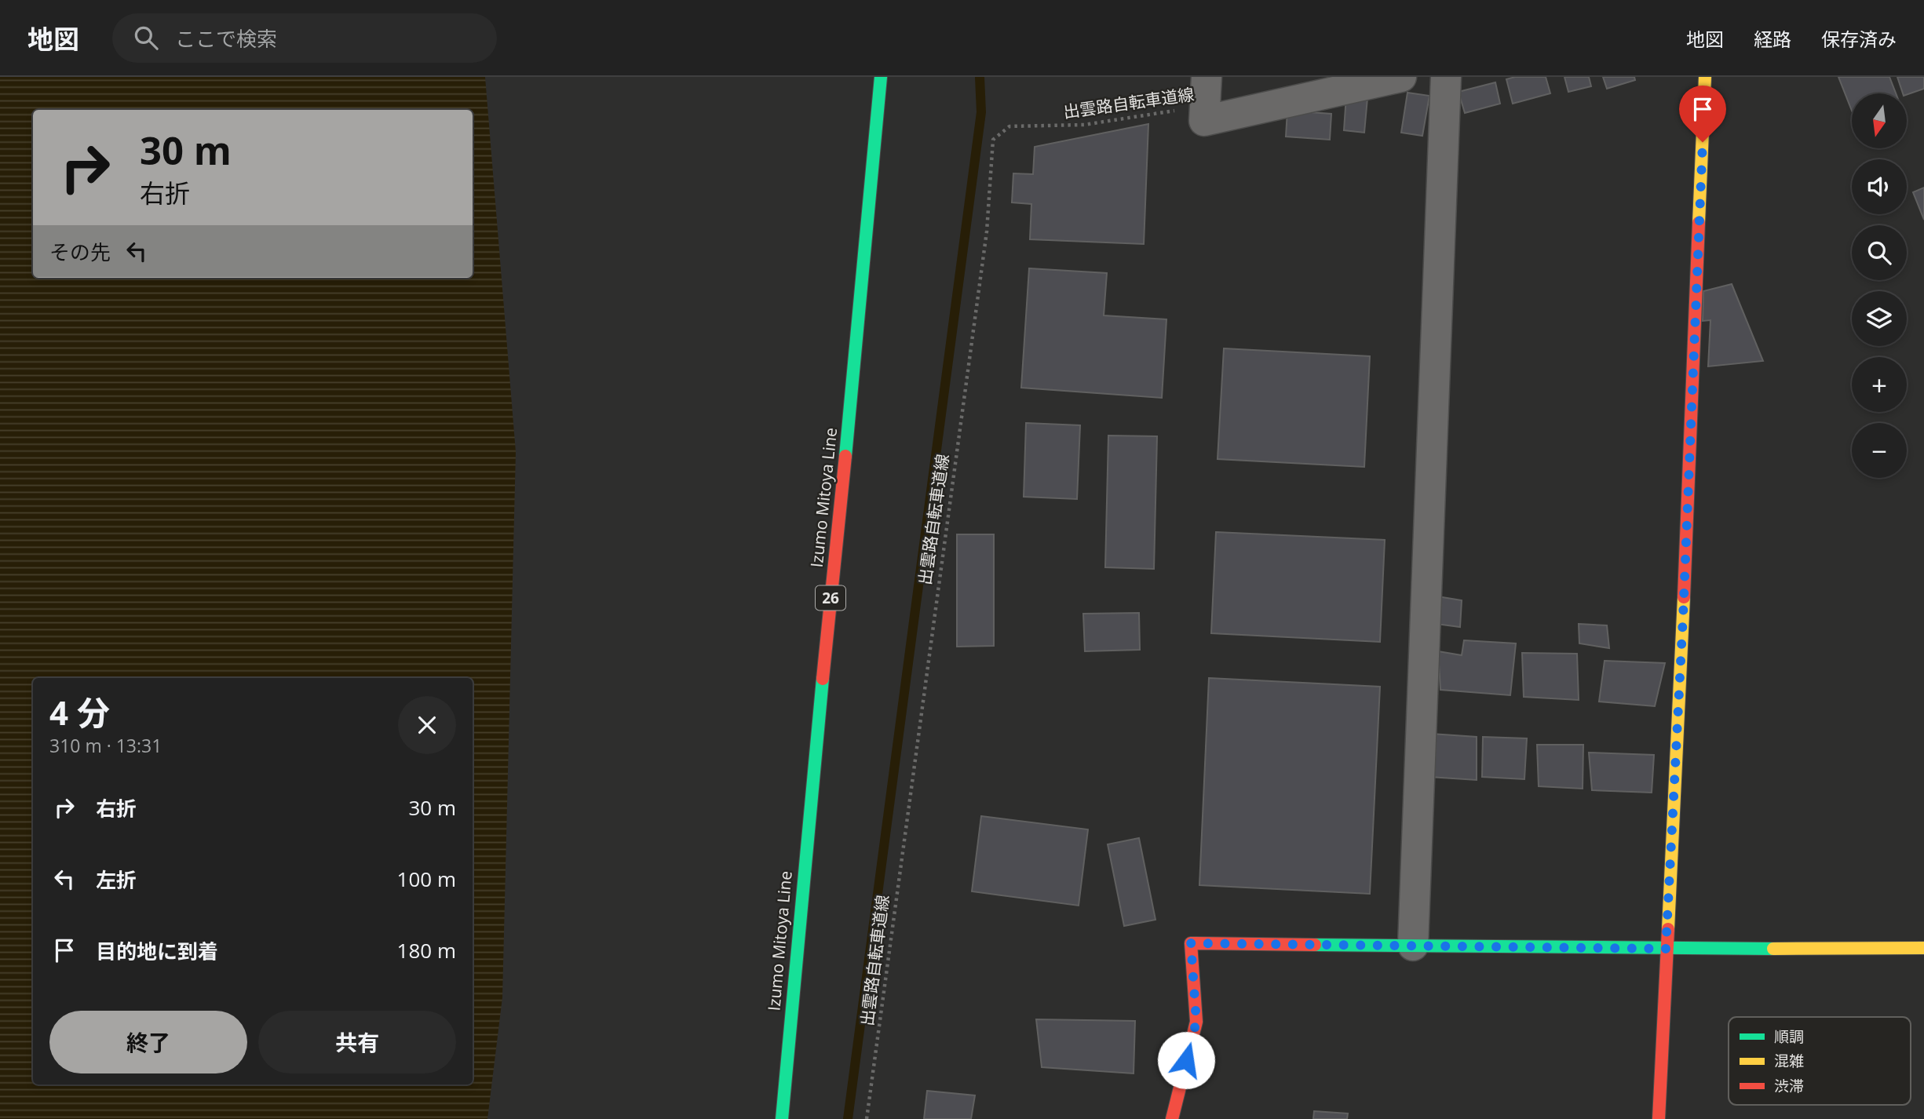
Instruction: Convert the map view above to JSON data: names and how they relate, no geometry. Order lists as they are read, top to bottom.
{
  "streets": {
    "street": ["Izumo Mitoya Line", "26"],
    "path": ["出雲路自転車道線"]
  },
  "legend": ["順調", "混雑", "渋滞"],
  "north": "bottom",
  "page": {
    "header": "地図",
    "search": "ここで検索",
    "nav": ["地図", "経路", "保存済み"],
    "map_buttons": ["+", "−"],
    "turn": ["30 m", "右折"],
    "then": "その先",
    "heading": ["4 分", "310 m · 13:31"],
    "list": [
      {
        "name": "右折",
        "value": "30 m"
      },
      {
        "name": "左折",
        "value": "100 m"
      },
      {
        "name": "目的地に到着",
        "value": "180 m"
      }
    ],
    "buttons": ["終了", "共有"]
  }
}
